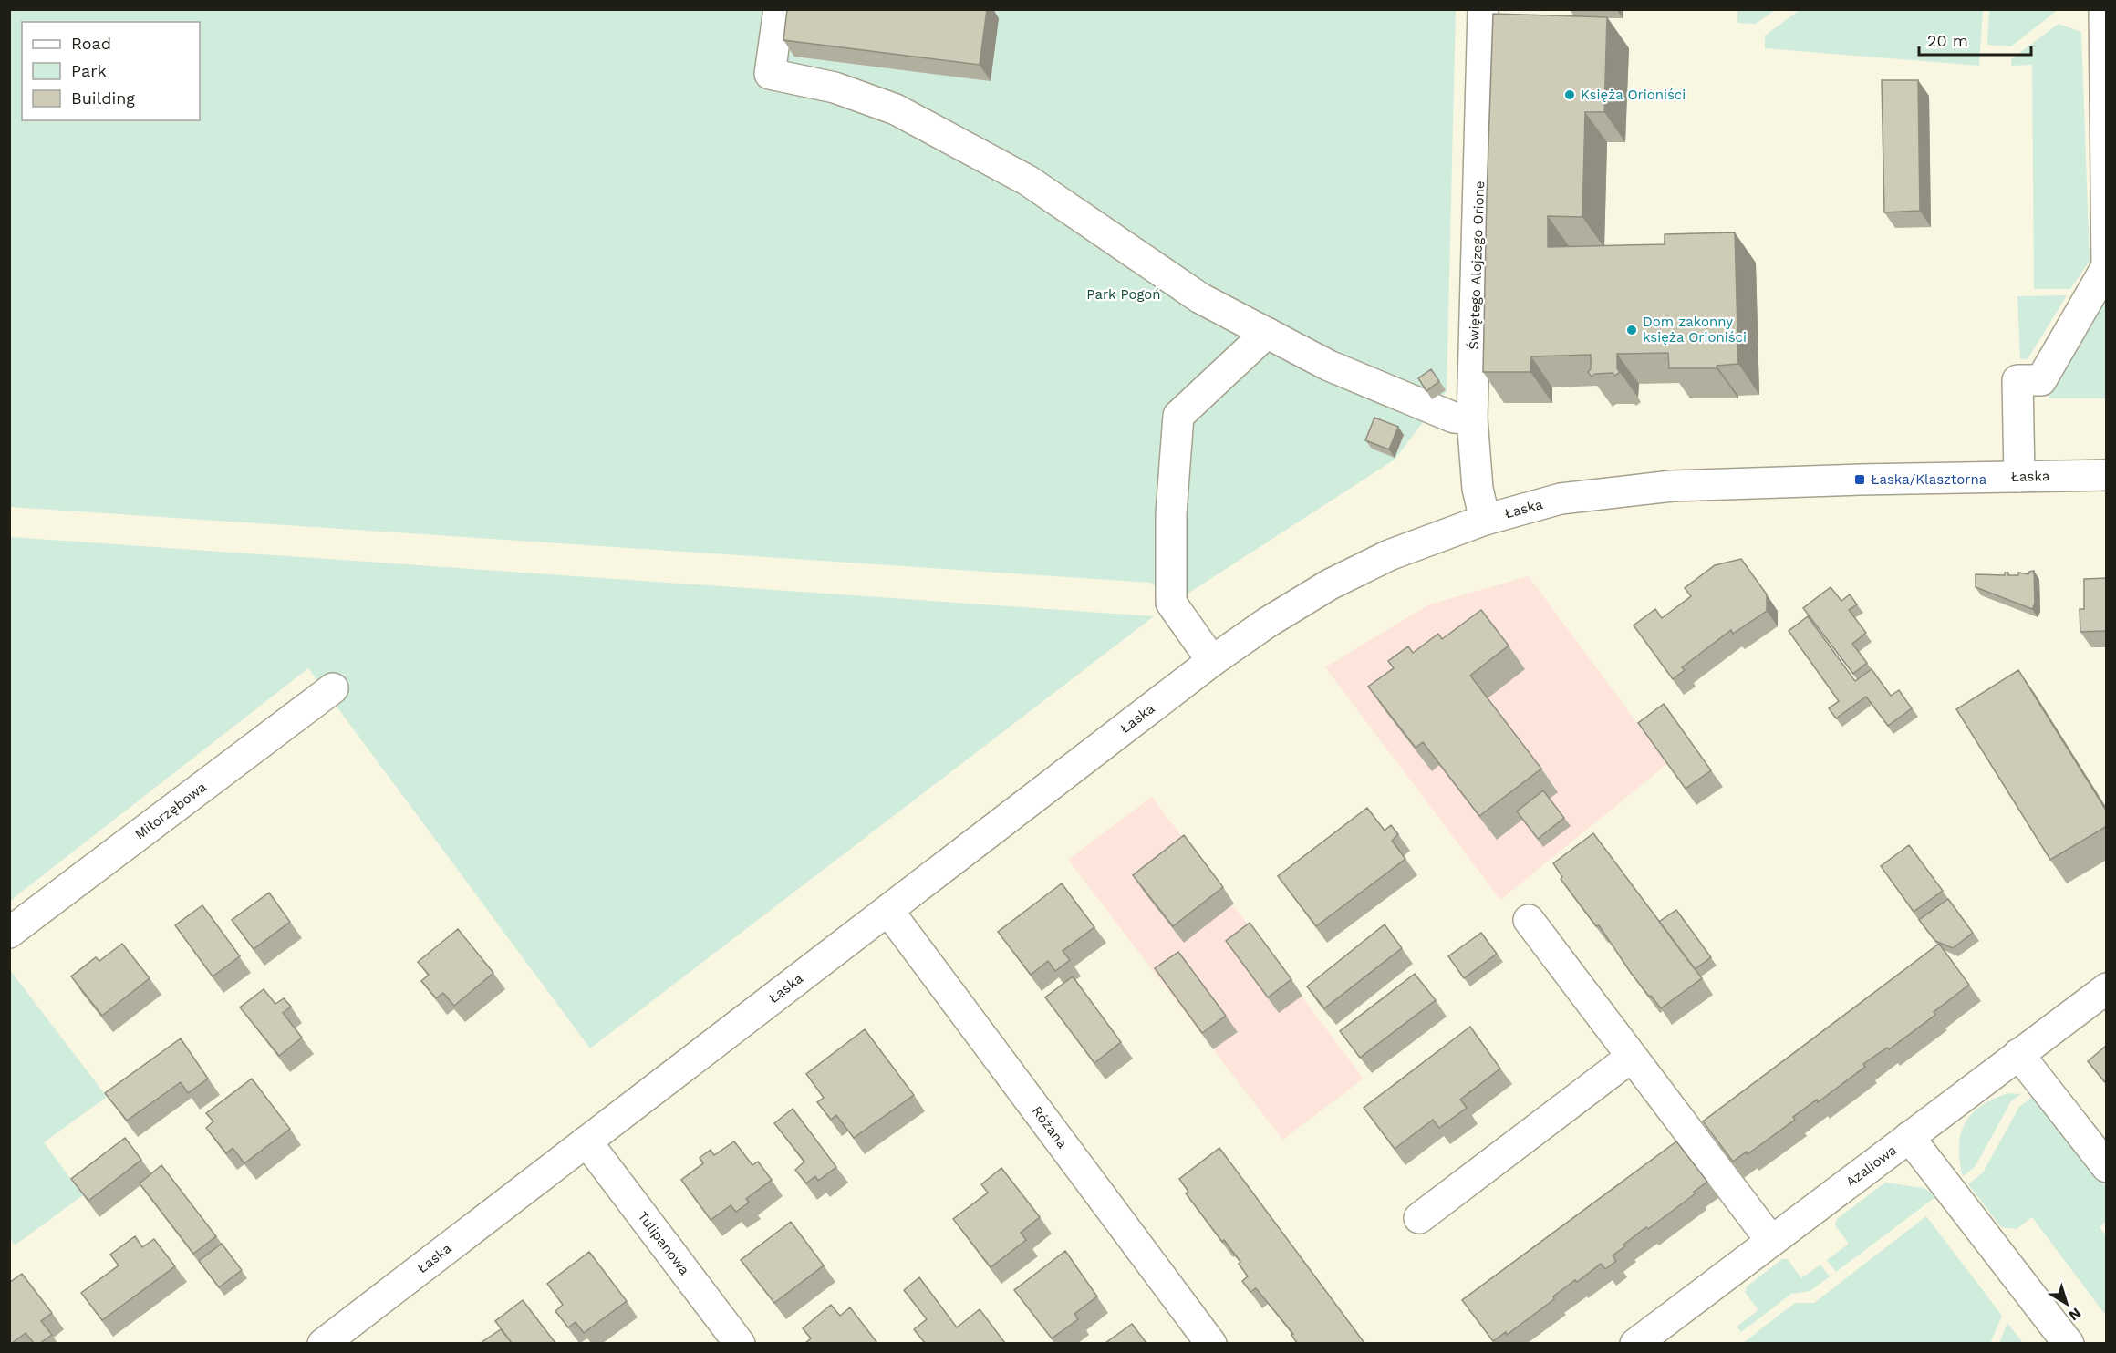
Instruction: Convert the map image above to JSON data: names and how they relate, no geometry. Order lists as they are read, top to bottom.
{
  "streets": {
    "street": [
      "Świętego Alojzego Orione",
      "Łaska",
      "Miłorzębowa",
      "Różana",
      "Azaliowa",
      "Tulipanowa"
    ]
  },
  "crossings": [
    ["Świętego Alojzego Orione", "Łaska"],
    ["Łaska", "Różana"],
    ["Łaska", "Tulipanowa"]
  ],
  "parks": ["Park Pogoń"],
  "places": {
    "other": ["Księża Orioniści", "Dom zakonny księża Orioniści"],
    "transit": ["Łaska/Klasztorna"]
  },
  "legend": ["Road", "Park", "Building"],
  "scale_bar": "20 m",
  "north": "bottom right"
}
